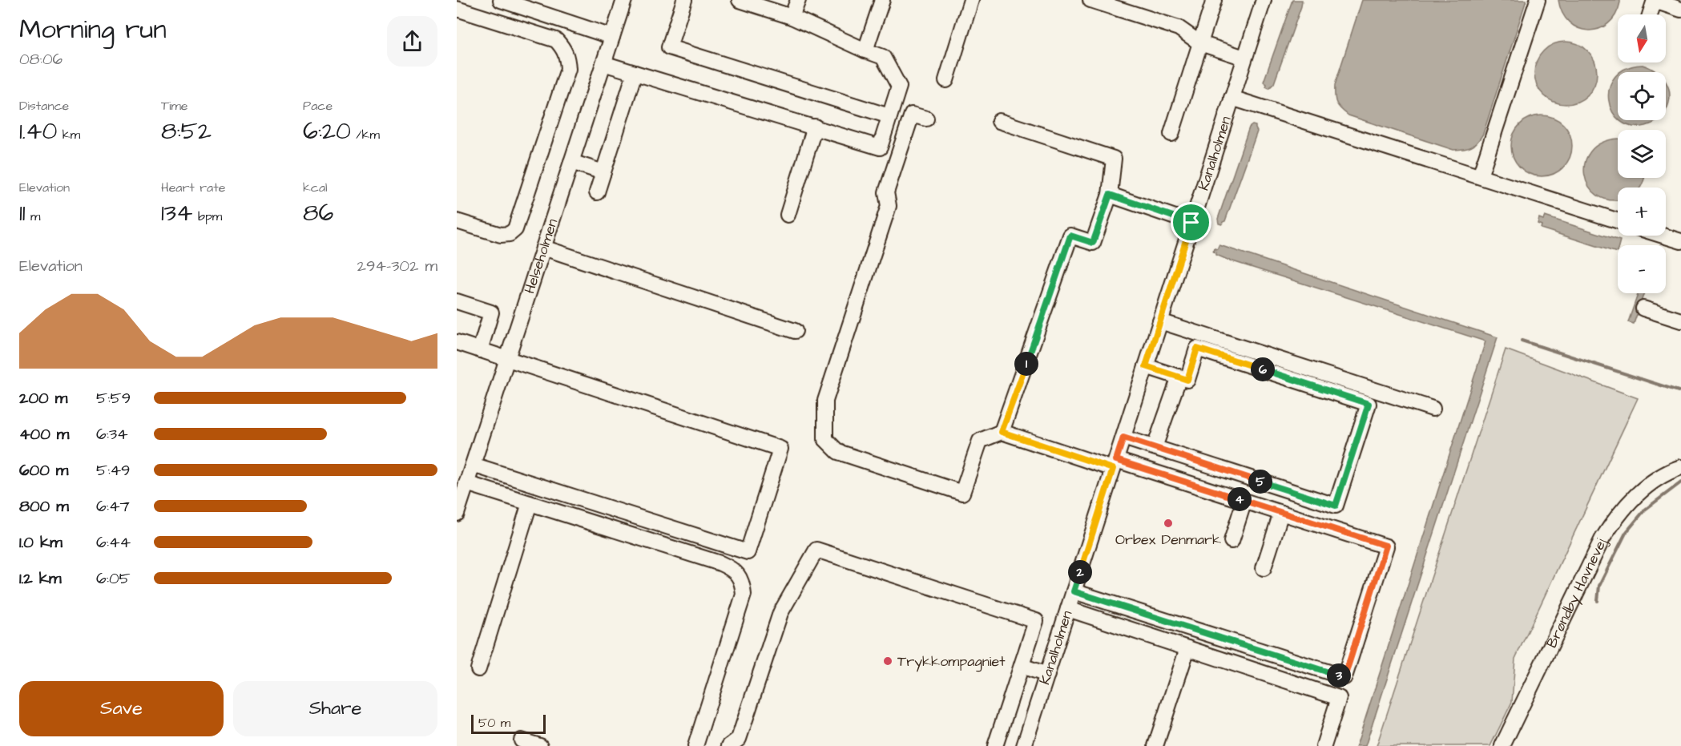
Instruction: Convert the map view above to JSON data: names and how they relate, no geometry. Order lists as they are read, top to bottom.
{
  "streets": {
    "street": ["Kanalholmen", "Helseholmen", "Brøndby Havnevej"]
  },
  "places": ["Orbex Denmark", "Trykkompagniet"],
  "scale_bar": "50 m",
  "north": "bottom",
  "page": {
    "heading": ["Morning run", "08:06"],
    "map_buttons": ["+", "−"],
    "stats": [
      ["Distance", "1.40 km"],
      ["Time", "8:52"],
      ["Pace", "6:20 /km"],
      ["Elevation", "11 m"],
      ["Heart rate", "134 bpm"],
      ["kcal", "86"]
    ],
    "chart": ["Elevation", "294–302 m"],
    "pins": [
      "1",
      "6",
      "5",
      "4",
      "2",
      "3"
    ],
    "list": [
      {
        "name": "200 m",
        "note": "5:59"
      },
      {
        "name": "400 m",
        "note": "6:34"
      },
      {
        "name": "600 m",
        "note": "5:49"
      },
      {
        "name": "800 m",
        "note": "6:47"
      },
      {
        "name": "1.0 km",
        "note": "6:44"
      },
      {
        "name": "1.2 km",
        "note": "6:05"
      }
    ],
    "buttons": ["Save", "Share"],
    "scale": "50 m"
  }
}
